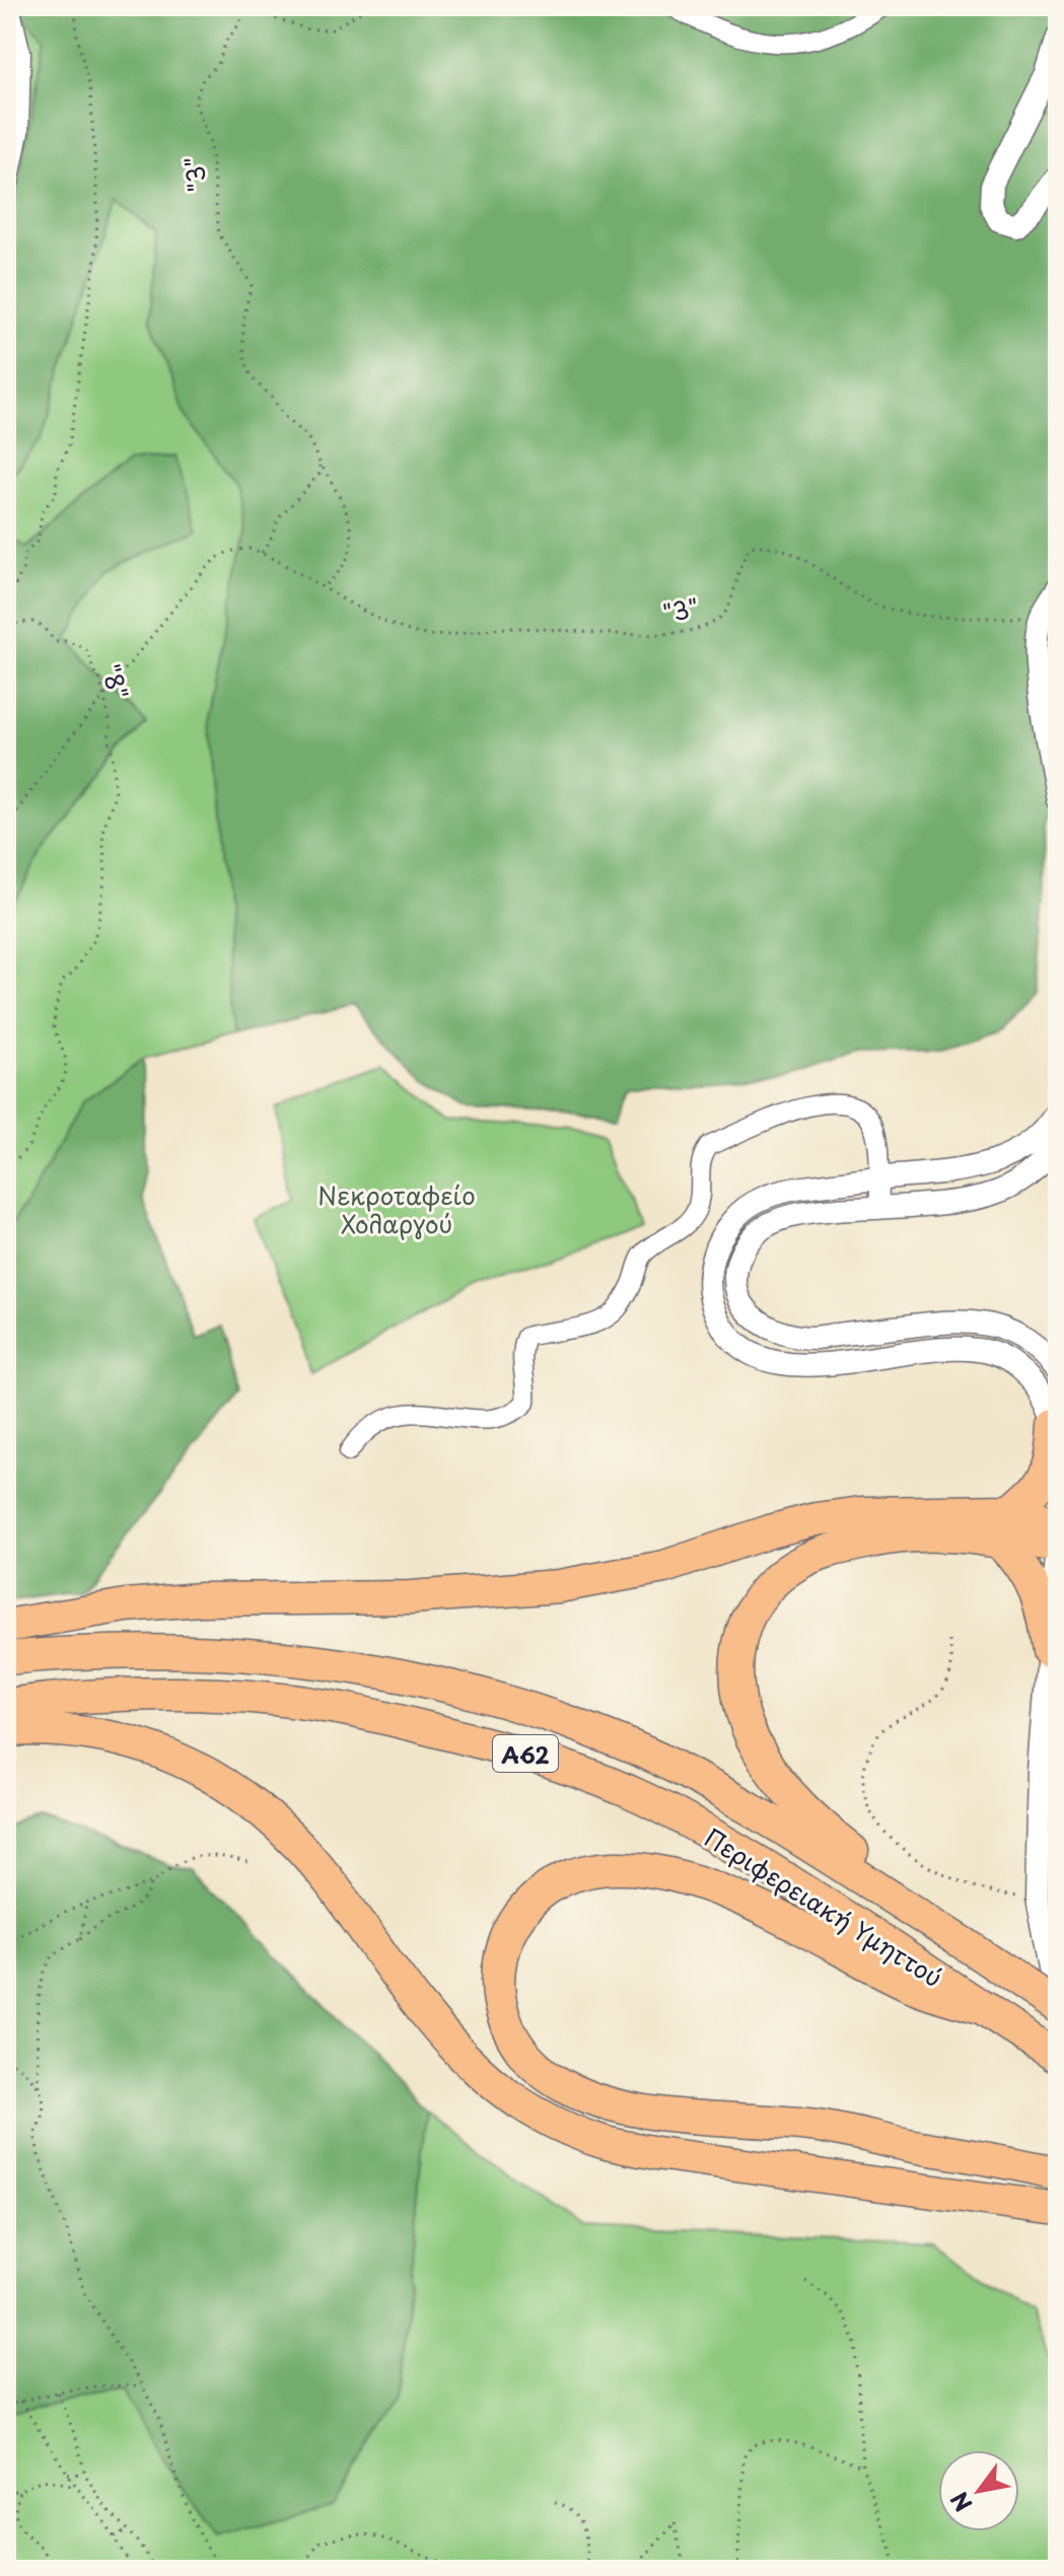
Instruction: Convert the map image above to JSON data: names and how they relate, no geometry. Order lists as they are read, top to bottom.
{
  "streets": {
    "highway": ["Α62", "Περιφερειακή Υμηττού"],
    "path": ["\"3\"", "\"8\""]
  },
  "crossings": [
    ["\"3\"", "\"8\""]
  ],
  "parks": ["Νεκροταφείο Χολαργού"],
  "north": "bottom left"
}
